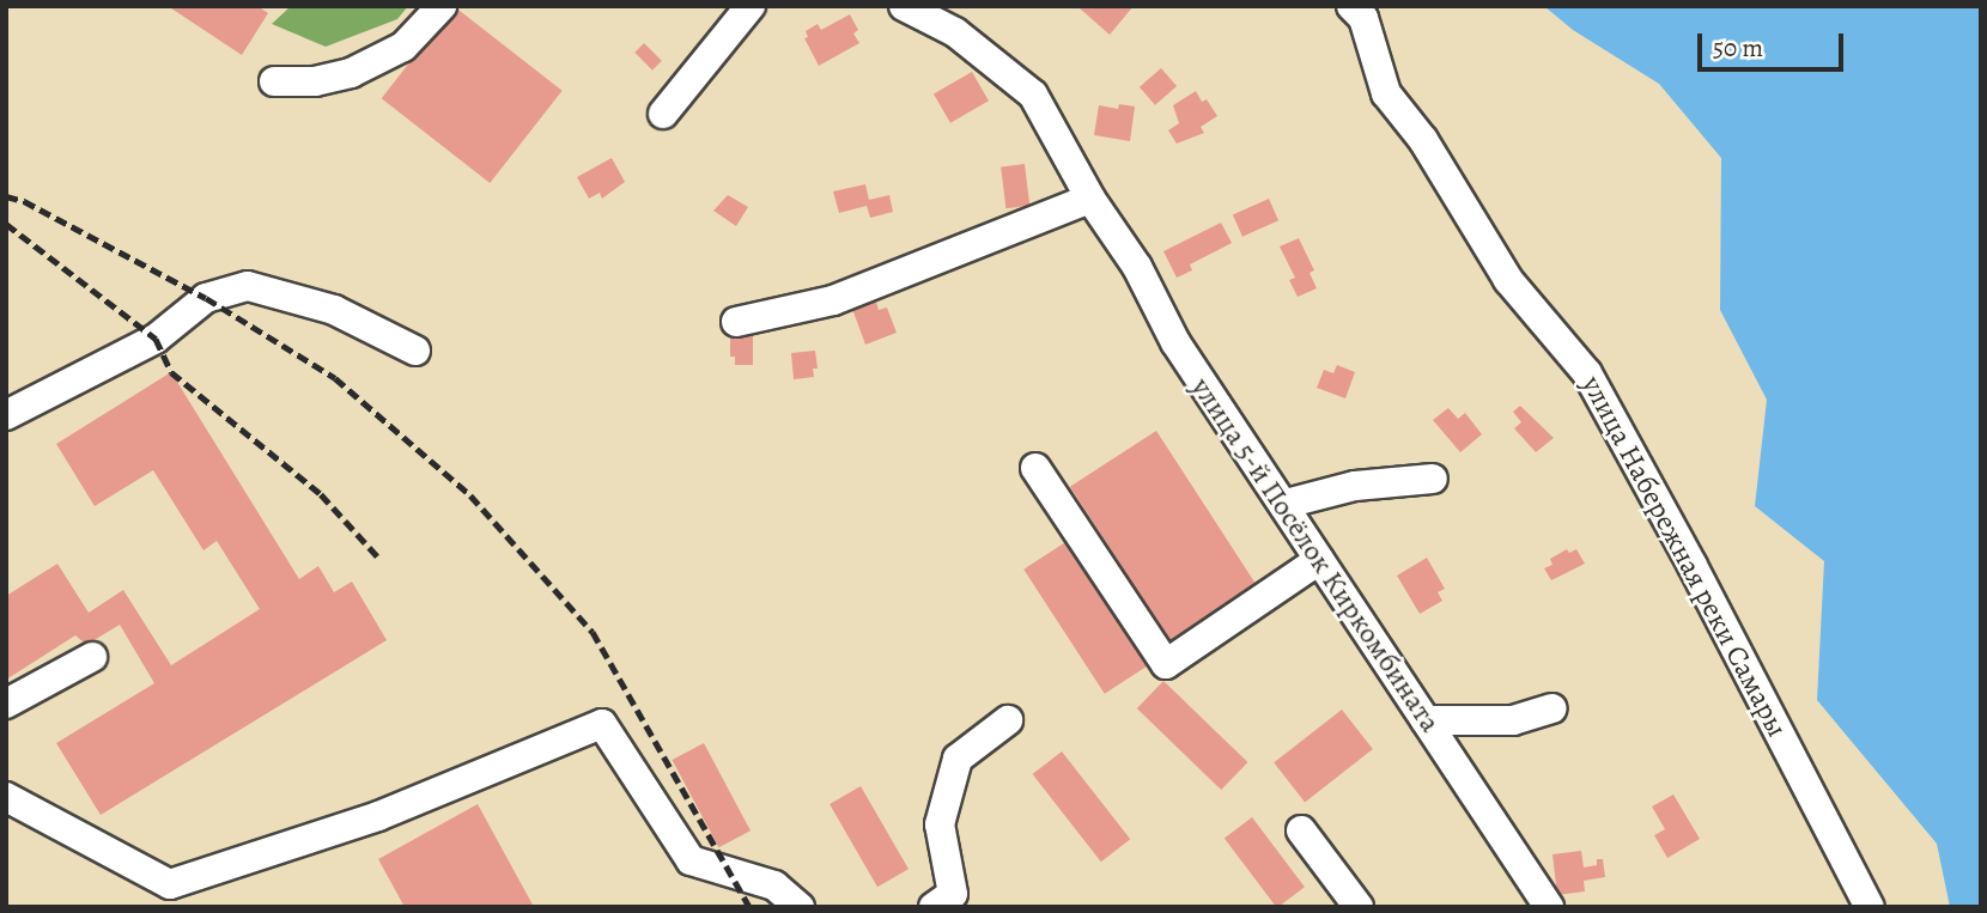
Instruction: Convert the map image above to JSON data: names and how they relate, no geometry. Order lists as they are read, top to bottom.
{
  "streets": {
    "street": ["улица 5-й Посёлок Киркомбината", "улица Набережная реки Самары"]
  },
  "scale_bar": "50 m"
}
